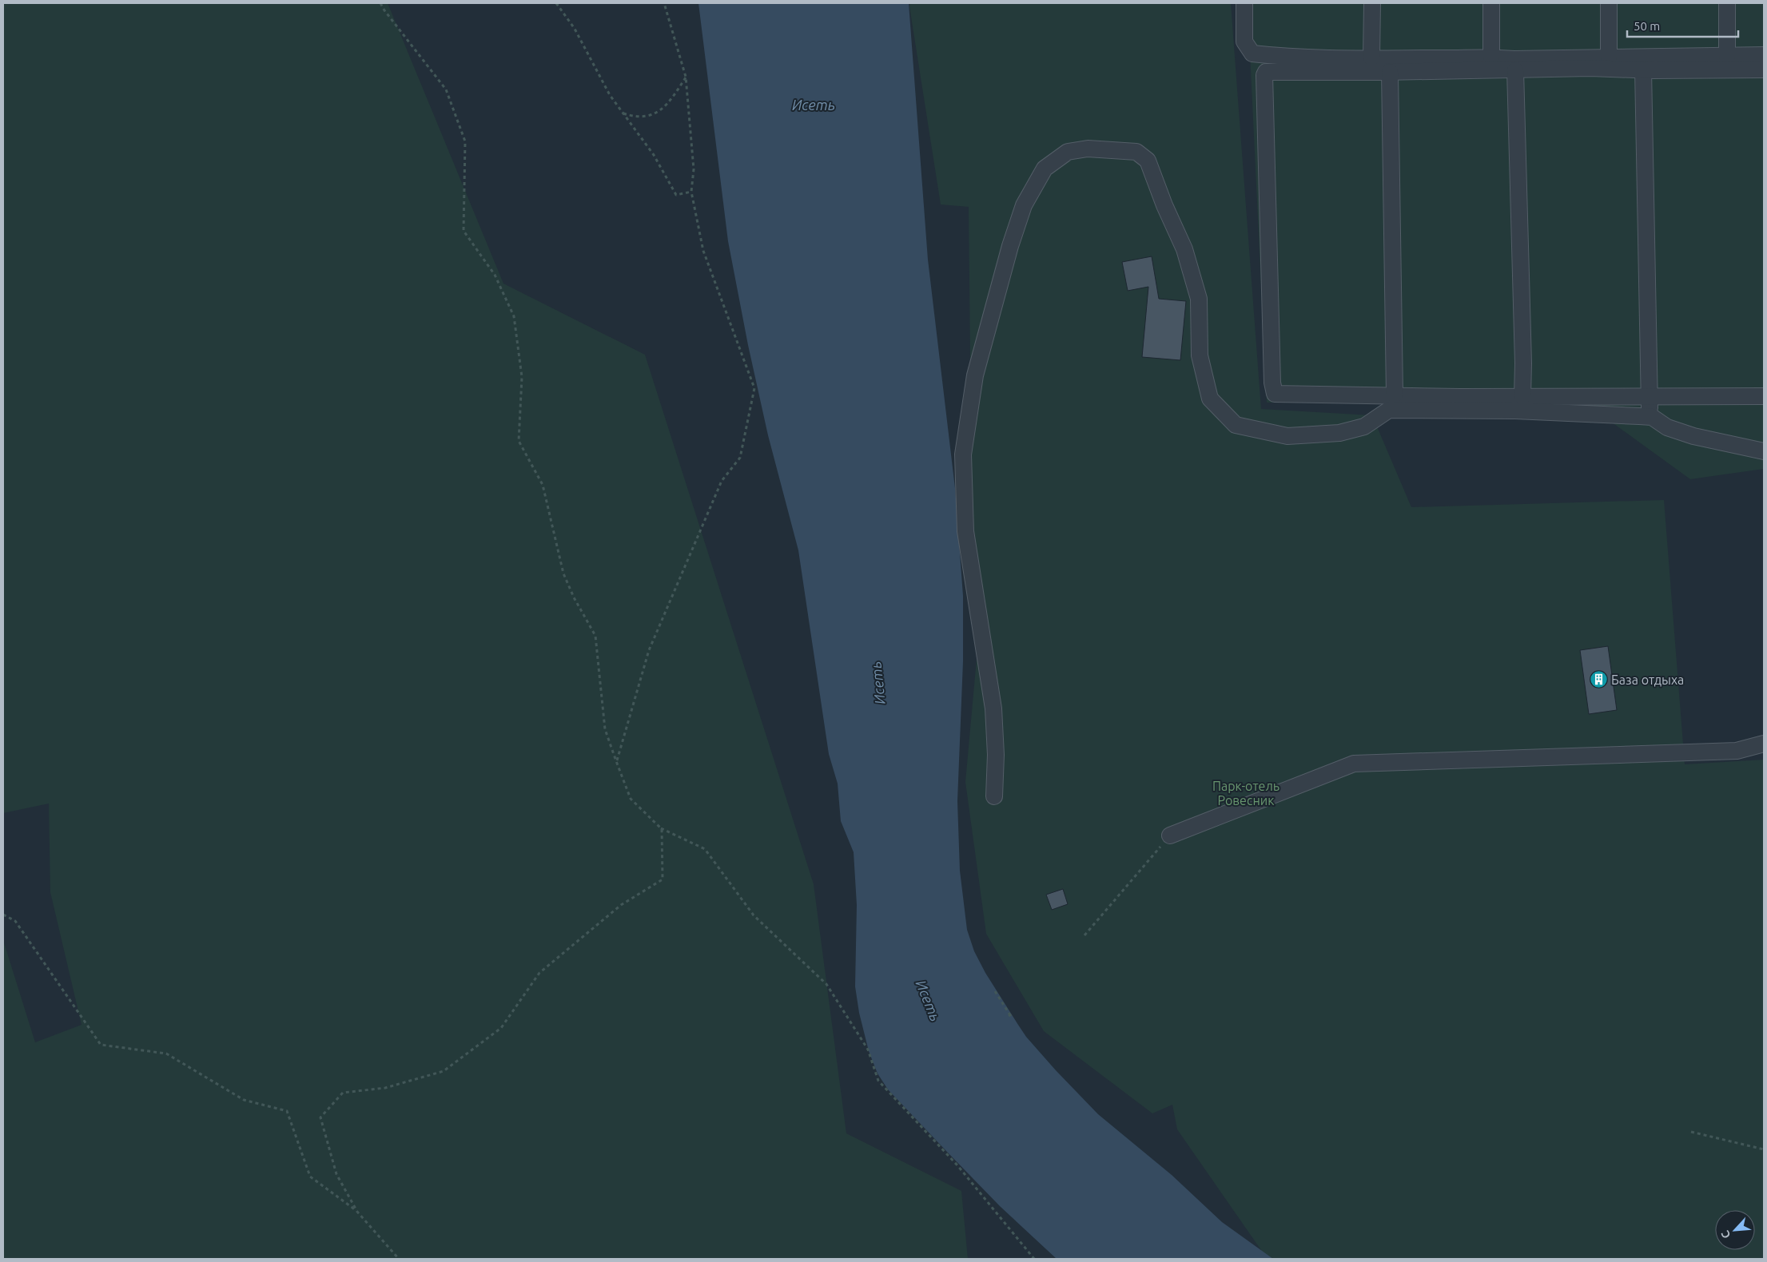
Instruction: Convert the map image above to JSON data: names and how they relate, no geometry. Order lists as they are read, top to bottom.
{
  "water": ["Исеть"],
  "parks": ["Парк-отель Ровесник"],
  "places": {
    "building": ["База отдыха"]
  },
  "scale_bar": "50 m",
  "north": "bottom left"
}
